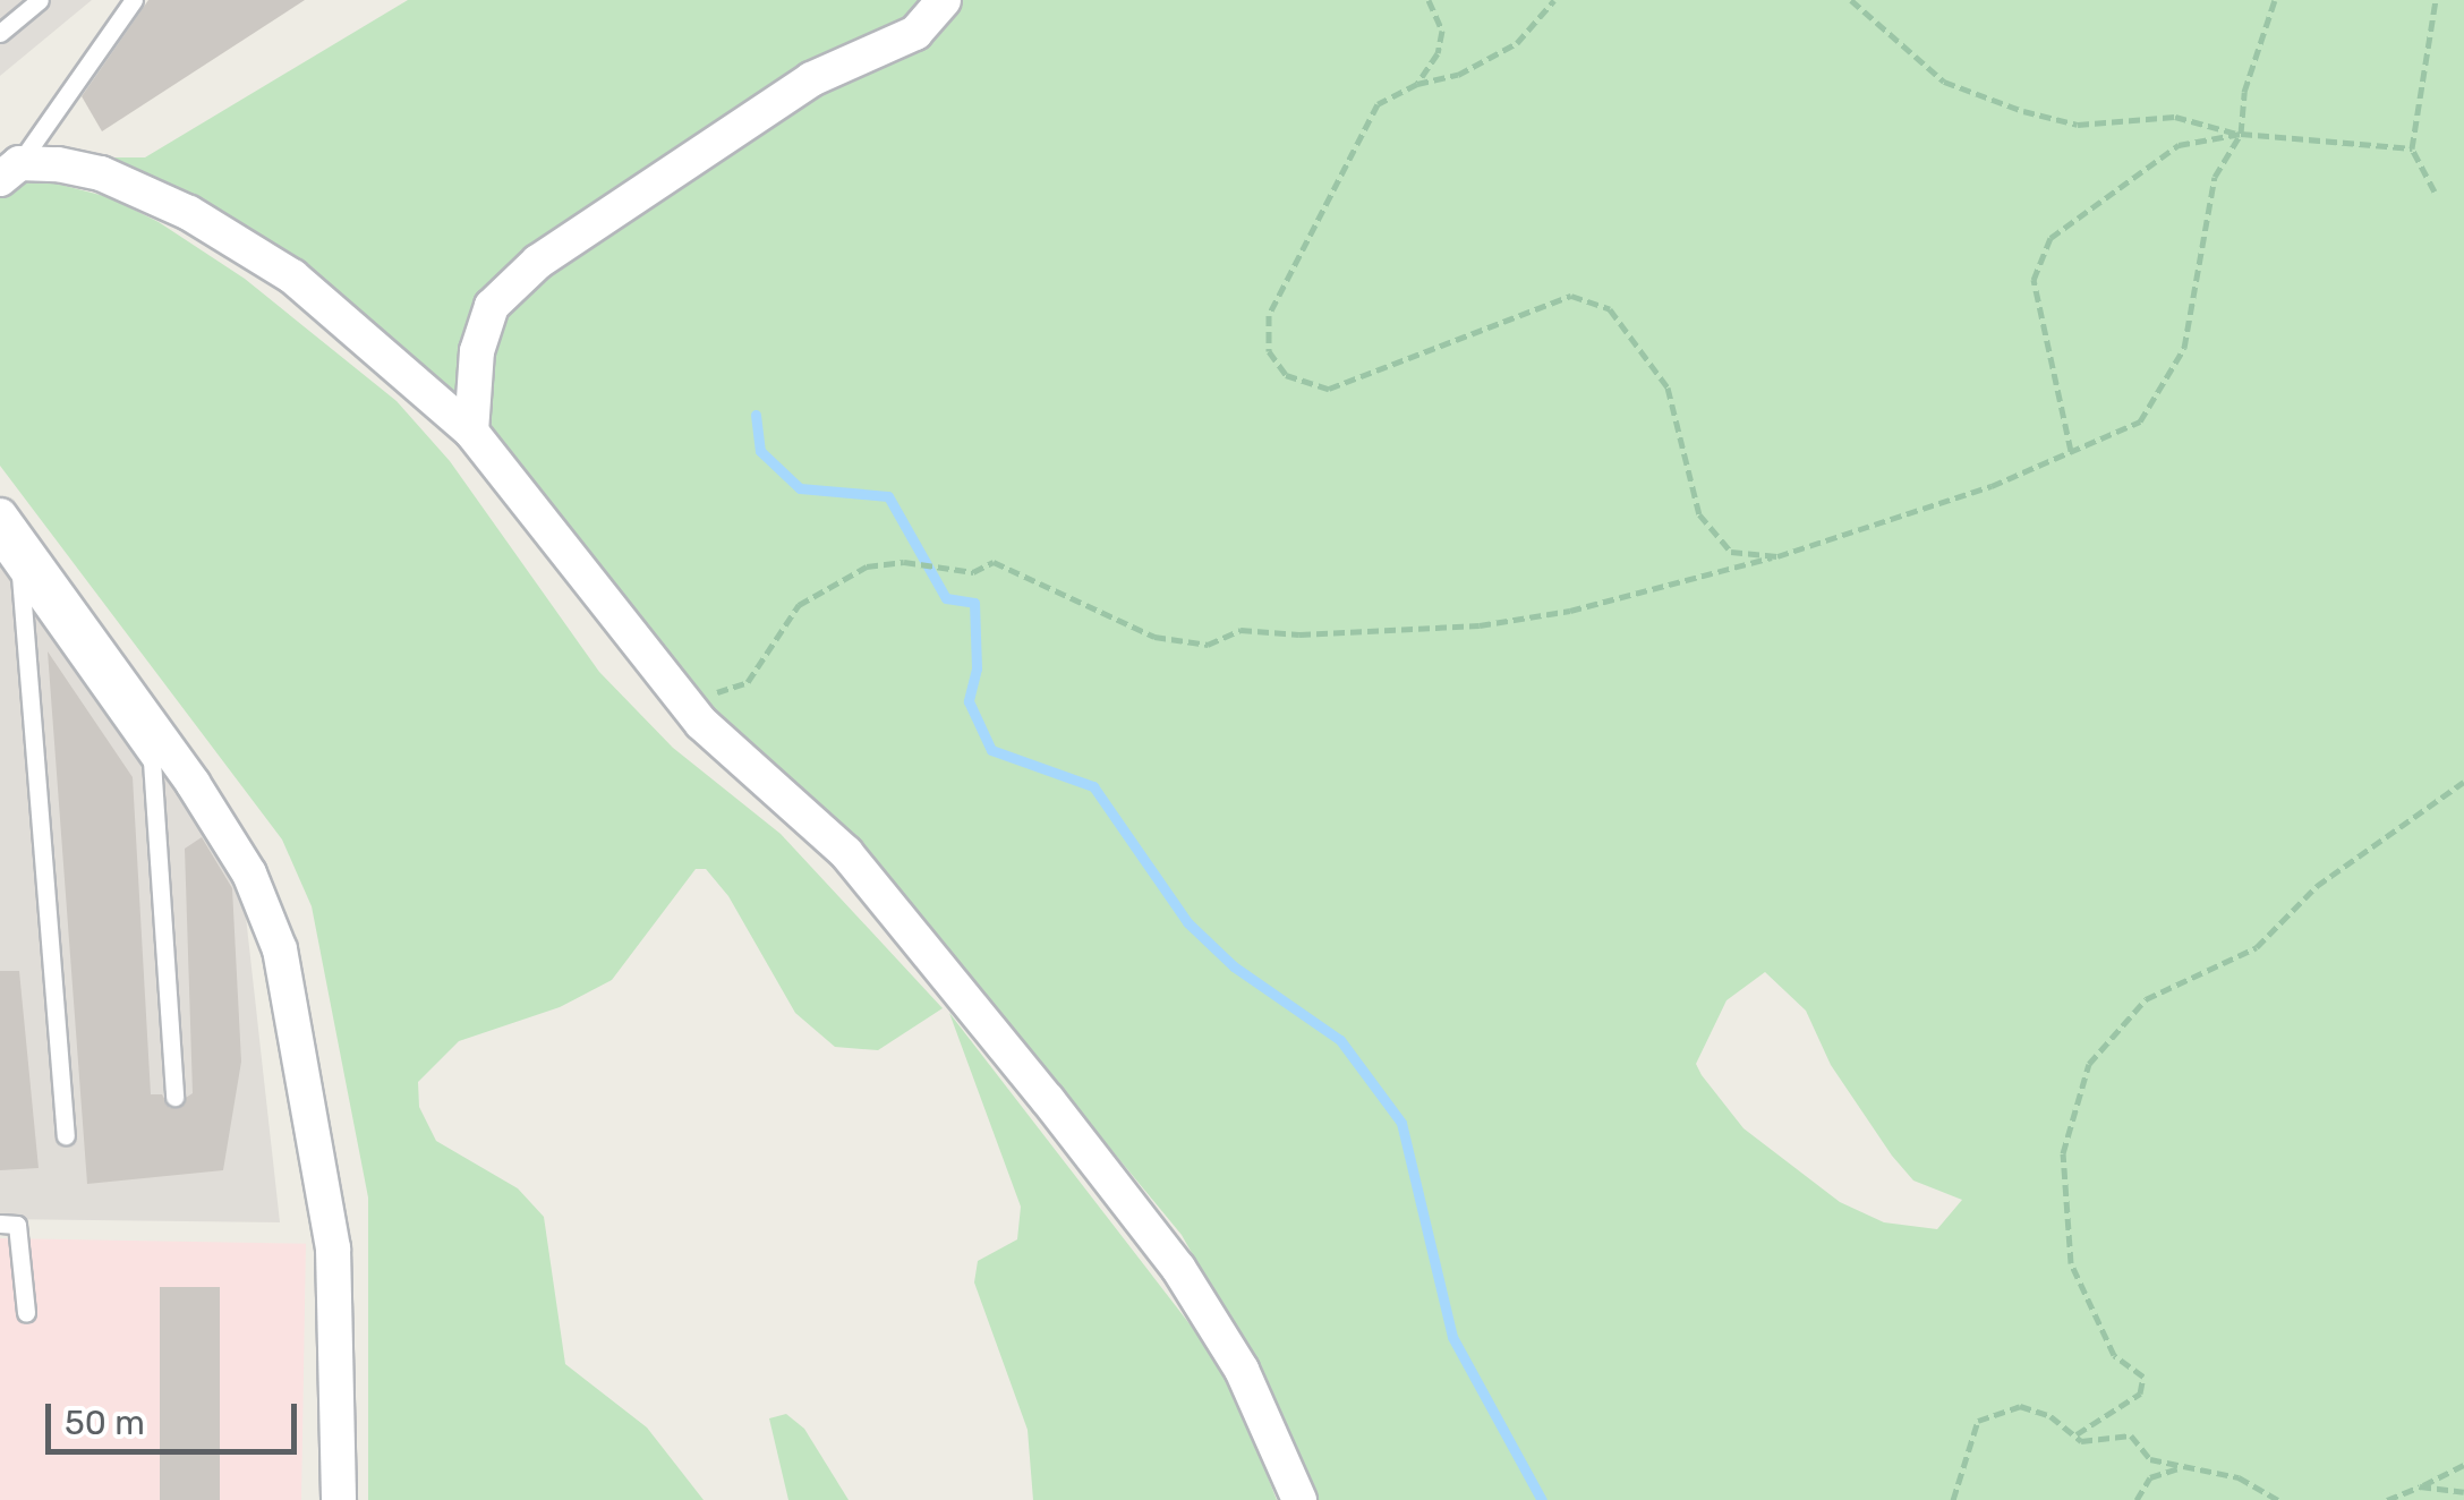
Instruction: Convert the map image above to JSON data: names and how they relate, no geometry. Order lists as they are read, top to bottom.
{
  "scale_bar": "50 m"
}
